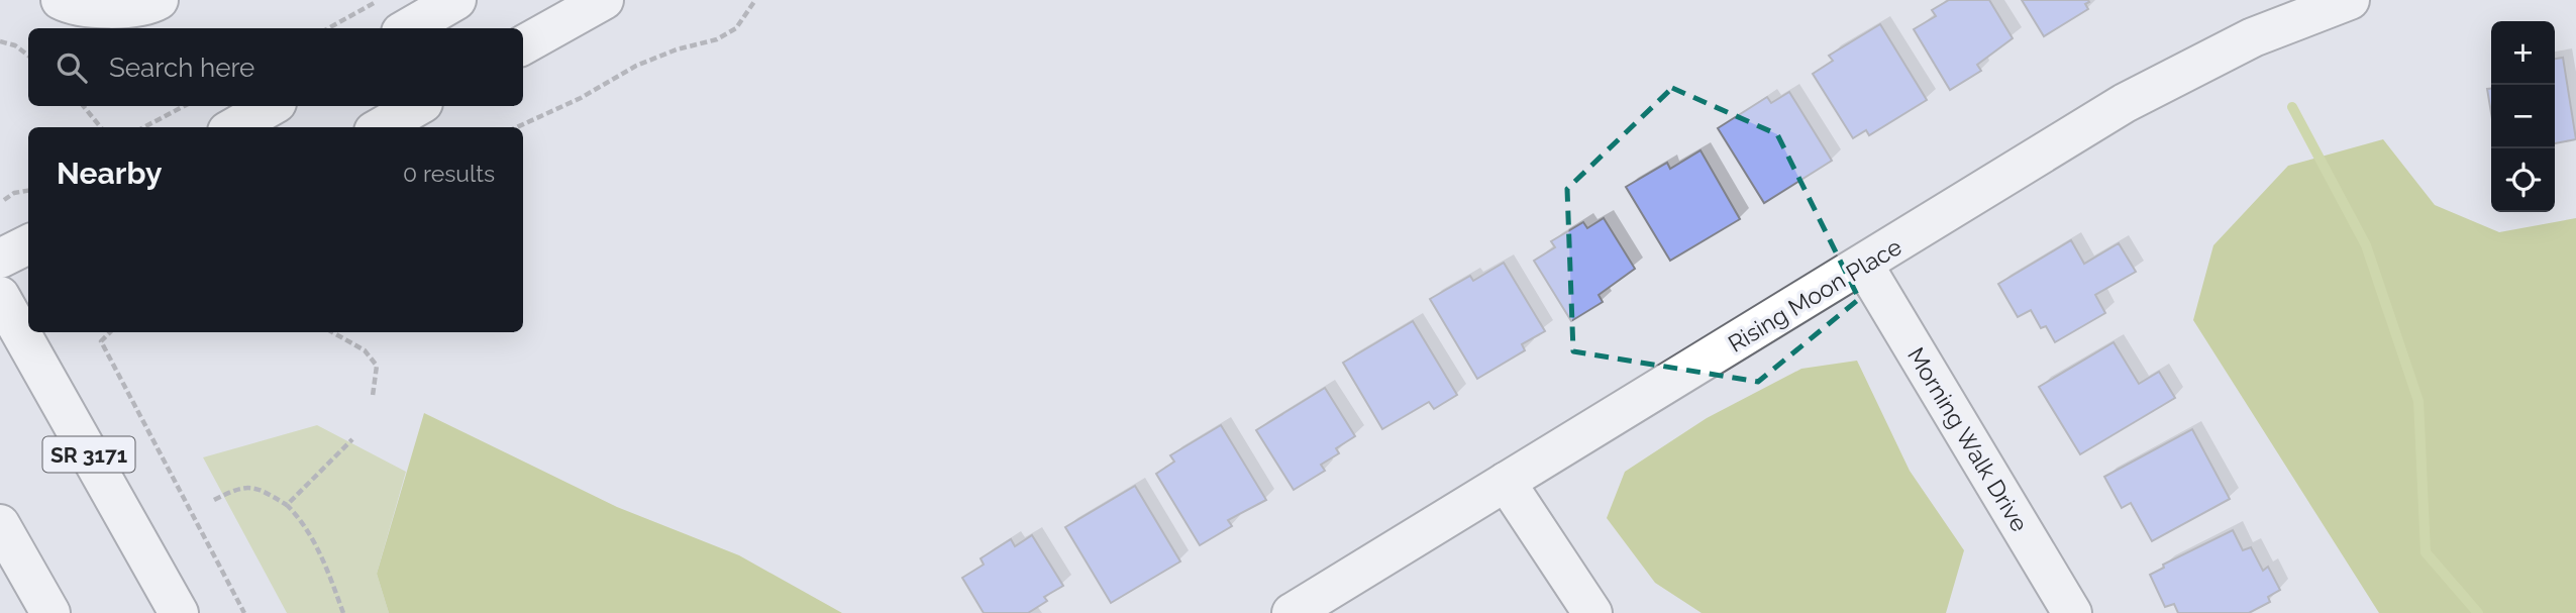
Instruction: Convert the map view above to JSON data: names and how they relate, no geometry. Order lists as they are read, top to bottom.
{
  "streets": {
    "street": ["Rising Moon Place", "Morning Walk Drive", "SR 3171"]
  },
  "crossings": [
    ["Rising Moon Place", "Morning Walk Drive"]
  ],
  "page": {
    "map_buttons": ["+", "−"],
    "search": "Search here",
    "heading": ["Nearby", "0 results"]
  }
}
